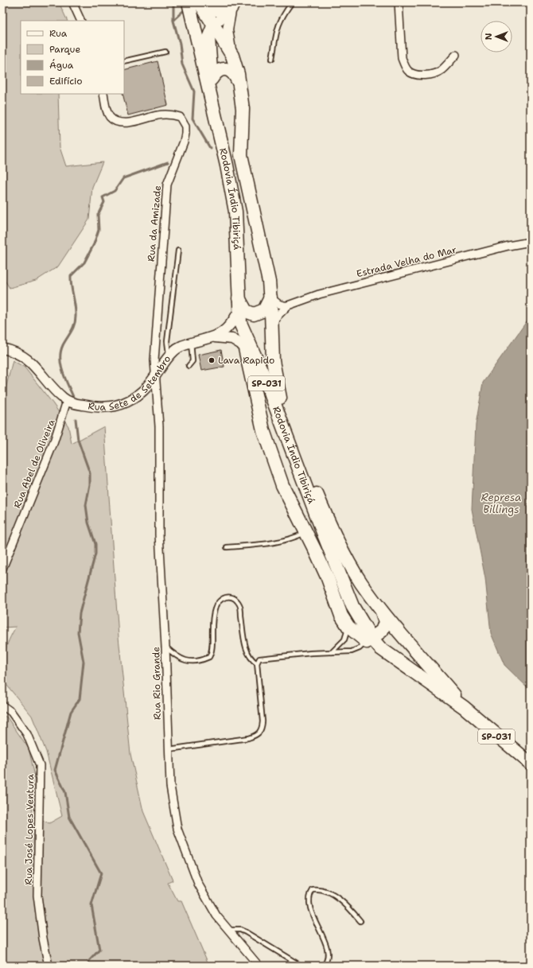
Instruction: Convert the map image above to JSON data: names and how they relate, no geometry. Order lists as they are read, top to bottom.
{
  "streets": {
    "highway": ["Rodovia Índio Tibiriçá", "SP-031"],
    "street": [
      "Rua da Amizade",
      "Estrada Velha do Mar",
      "Rua Sete de Setembro",
      "Rua Abel de Oliveira",
      "Rua Rio Grande",
      "Rua José Lopes Ventura"
    ]
  },
  "crossings": [
    ["Rodovia Índio Tibiriçá", "Rua Sete de Setembro"],
    ["Rua da Amizade", "Rua Sete de Setembro"],
    ["Rua da Amizade", "Rua Rio Grande"],
    ["Rua Sete de Setembro", "Rua Abel de Oliveira"],
    ["Rua Sete de Setembro", "Rua Rio Grande"]
  ],
  "water": ["Represa Billings"],
  "places": ["Lava Rapido"],
  "legend": [
    "Rua",
    "Parque",
    "Água",
    "Edifício"
  ],
  "north": "left"
}
